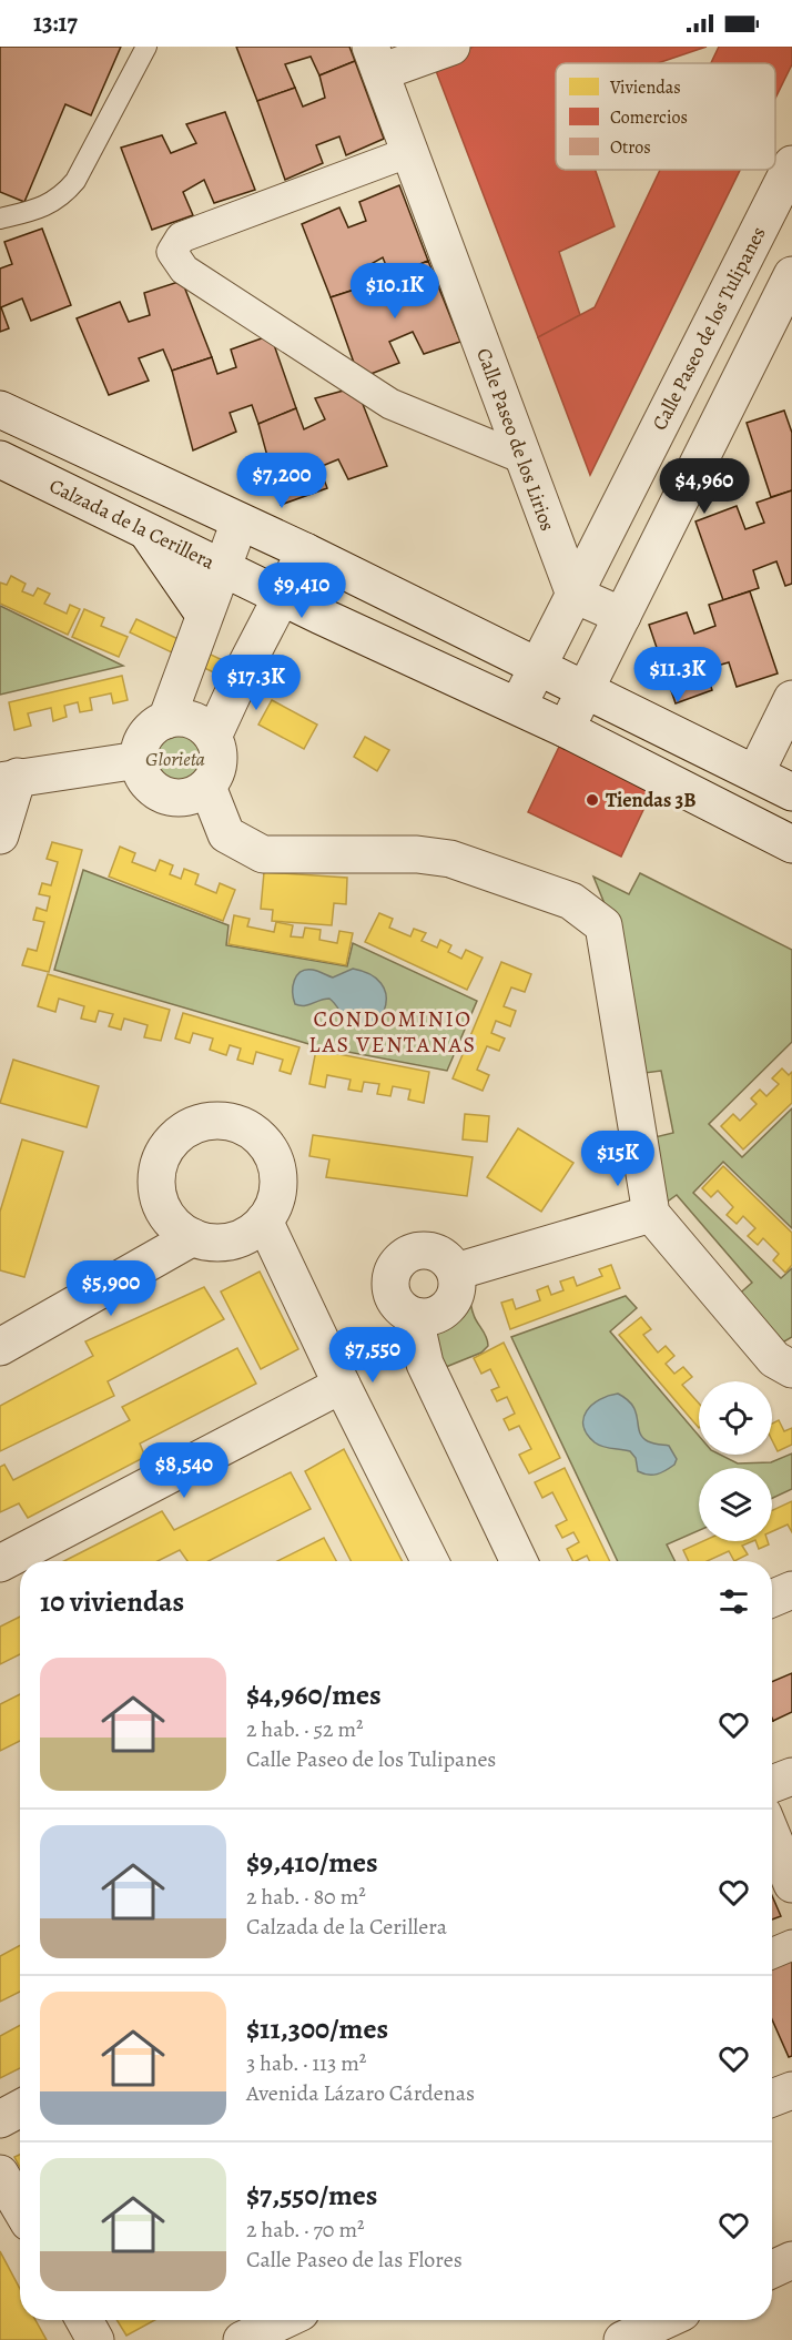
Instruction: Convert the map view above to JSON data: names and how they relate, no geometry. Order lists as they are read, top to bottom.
{
  "streets": {
    "street": ["Calle Paseo de los Tulipanes", "Calle Paseo de los Lirios", "Calzada de la Cerillera"]
  },
  "crossings": [
    ["Calle Paseo de los Tulipanes", "Calle Paseo de los Lirios"],
    ["Calle Paseo de los Tulipanes", "Calzada de la Cerillera"]
  ],
  "districts": ["CONDOMINIO LAS VENTANAS"],
  "parks": ["Glorieta"],
  "places": ["Tiendas 3B"],
  "legend": ["Viviendas", "Comercios", "Otros"],
  "page": {
    "status": "13:17",
    "price": [
      "$10.1K",
      "$7,200",
      "$4,960",
      "$9,410",
      "$11.3K",
      "$17.3K",
      "$15K",
      "$5,900",
      "$7,550",
      "$8,540"
    ],
    "heading": "10 viviendas",
    "list": [
      {
        "name": "$4,960/mes",
        "note": "2 hab. · 52 m² · Calle Paseo de los Tulipanes"
      },
      {
        "name": "$9,410/mes",
        "note": "2 hab. · 80 m² · Calzada de la Cerillera"
      },
      {
        "name": "$11,300/mes",
        "note": "3 hab. · 113 m² · Avenida Lázaro Cárdenas"
      },
      {
        "name": "$7,550/mes",
        "note": "2 hab. · 70 m² · Calle Paseo de las Flores"
      }
    ]
  }
}
